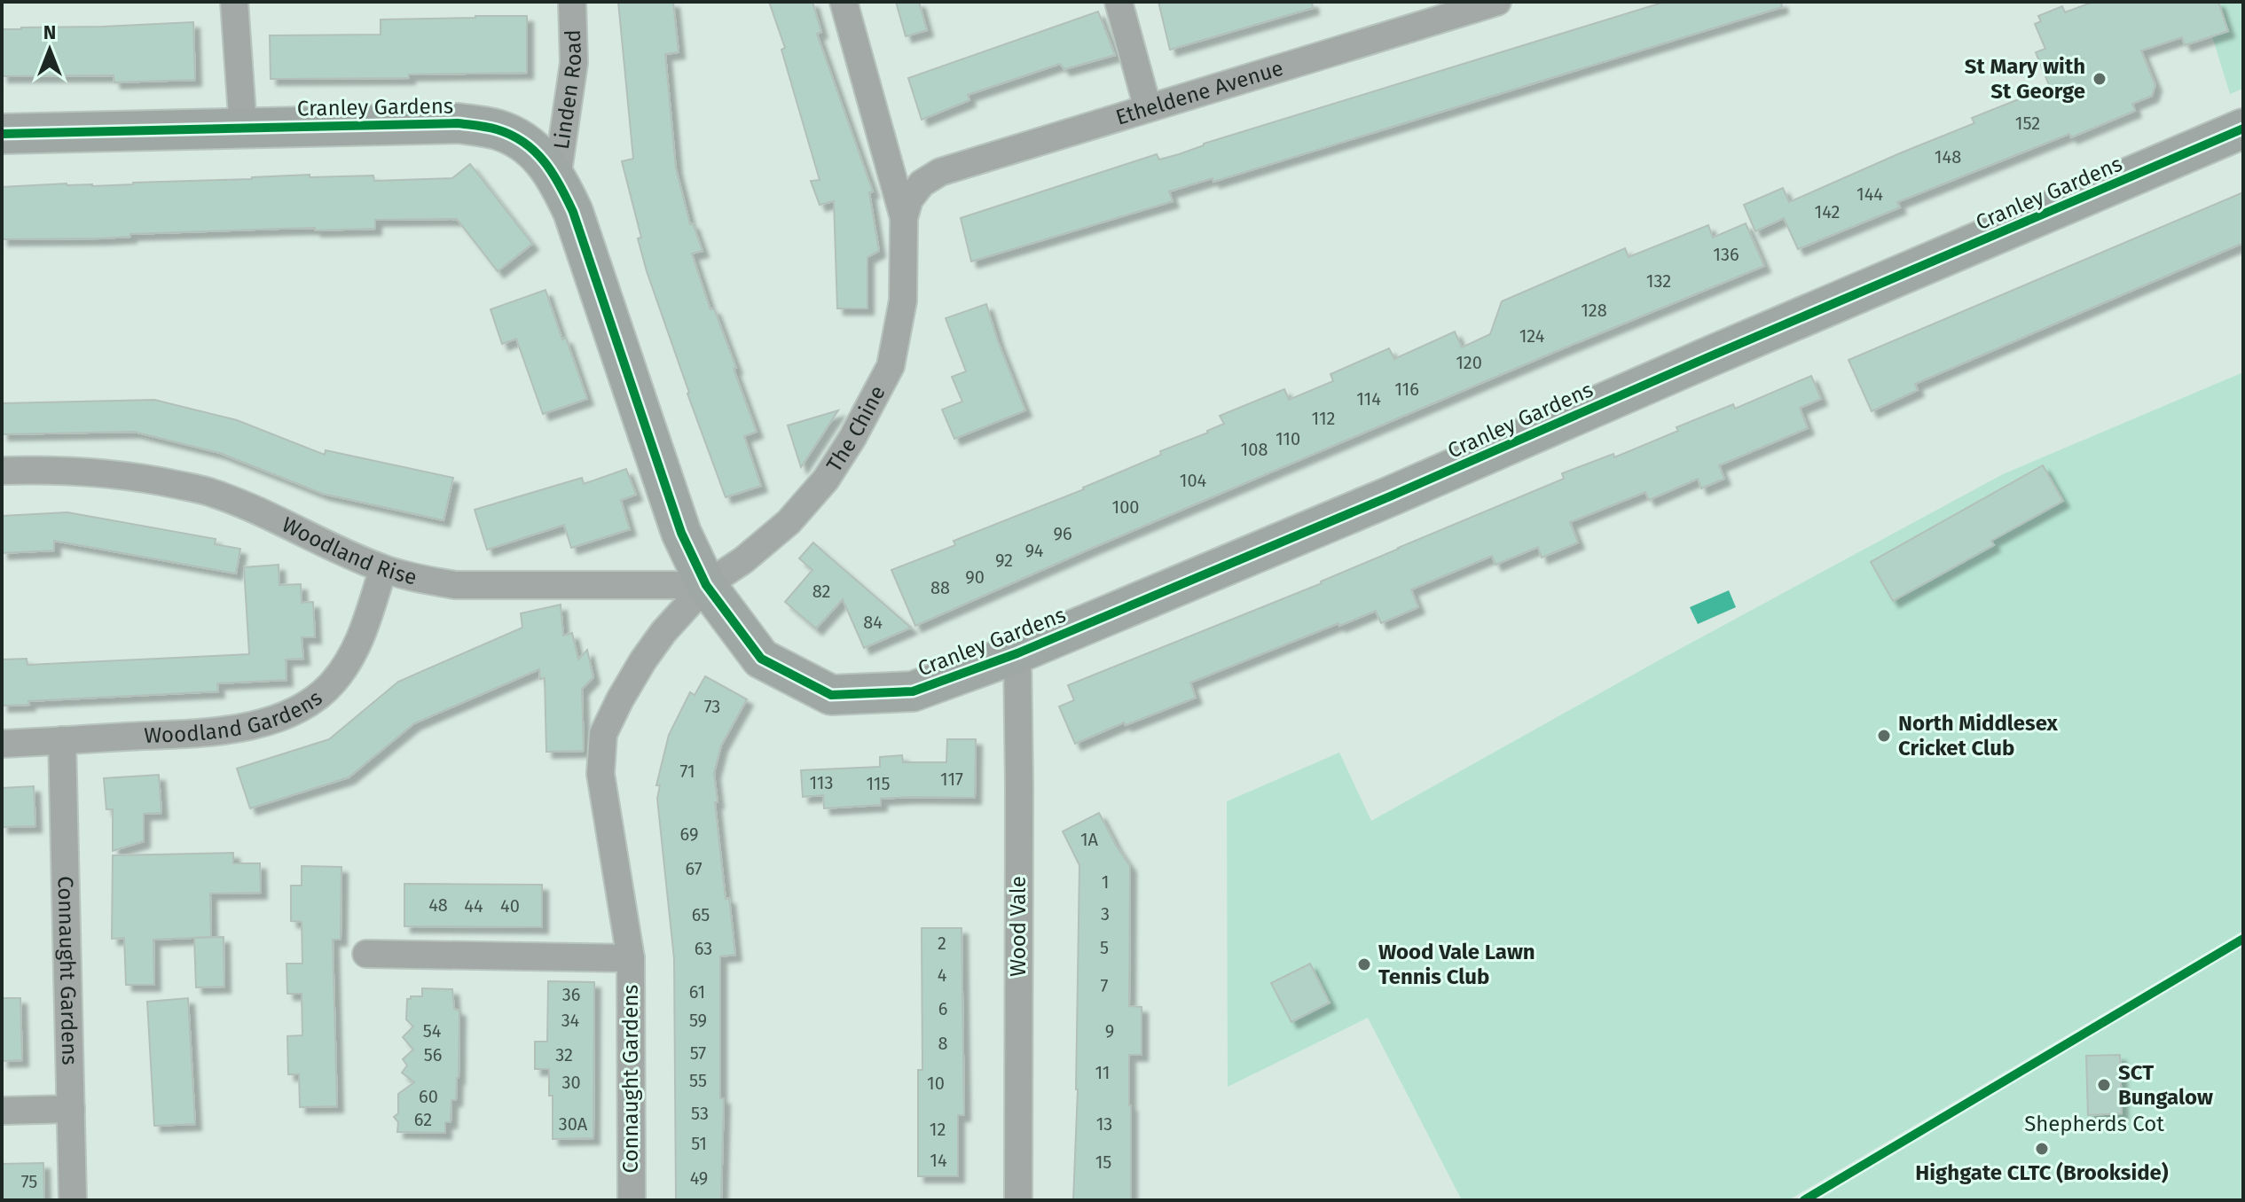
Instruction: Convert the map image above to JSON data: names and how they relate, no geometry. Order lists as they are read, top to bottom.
{
  "streets": {
    "street": [
      "Linden Road",
      "Etheldene Avenue",
      "Cranley Gardens",
      "The Chine",
      "Woodland Rise",
      "Woodland Gardens",
      "Wood Vale",
      "Connaught Gardens"
    ]
  },
  "crossings": [
    ["Linden Road", "Cranley Gardens"],
    ["Etheldene Avenue", "The Chine"],
    ["Cranley Gardens", "The Chine"],
    ["Cranley Gardens", "Woodland Rise"],
    ["Cranley Gardens", "Wood Vale"],
    ["Cranley Gardens", "Connaught Gardens"],
    ["The Chine", "Woodland Rise"],
    ["The Chine", "Connaught Gardens"],
    ["Woodland Rise", "Woodland Gardens"],
    ["Woodland Rise", "Connaught Gardens"],
    ["Woodland Gardens", "Connaught Gardens"]
  ],
  "parks": ["Shepherds Cot"],
  "places": [
    "St Mary with St George",
    "North Middlesex Cricket Club",
    "Wood Vale Lawn Tennis Club",
    "SCT Bungalow",
    "Highgate CLTC (Brookside)"
  ],
  "house_numbers": [
    "152",
    "148",
    "144",
    "142",
    "136",
    "132",
    "128",
    "124",
    "120",
    "116",
    "114",
    "112",
    "110",
    "108",
    "104",
    "100",
    "96",
    "94",
    "92",
    "90",
    "88",
    "82",
    "84",
    "73",
    "71",
    "117",
    "113",
    "115",
    "69",
    "1A",
    "67",
    "1",
    "48",
    "44",
    "40",
    "3",
    "65",
    "2",
    "5",
    "63",
    "4",
    "7",
    "61",
    "36",
    "6",
    "34",
    "59",
    "54",
    "9",
    "8",
    "57",
    "56",
    "32",
    "11",
    "55",
    "30",
    "10",
    "60",
    "53",
    "62",
    "30A",
    "13",
    "12",
    "51",
    "14",
    "15",
    "49",
    "75"
  ],
  "north": "top"
}
